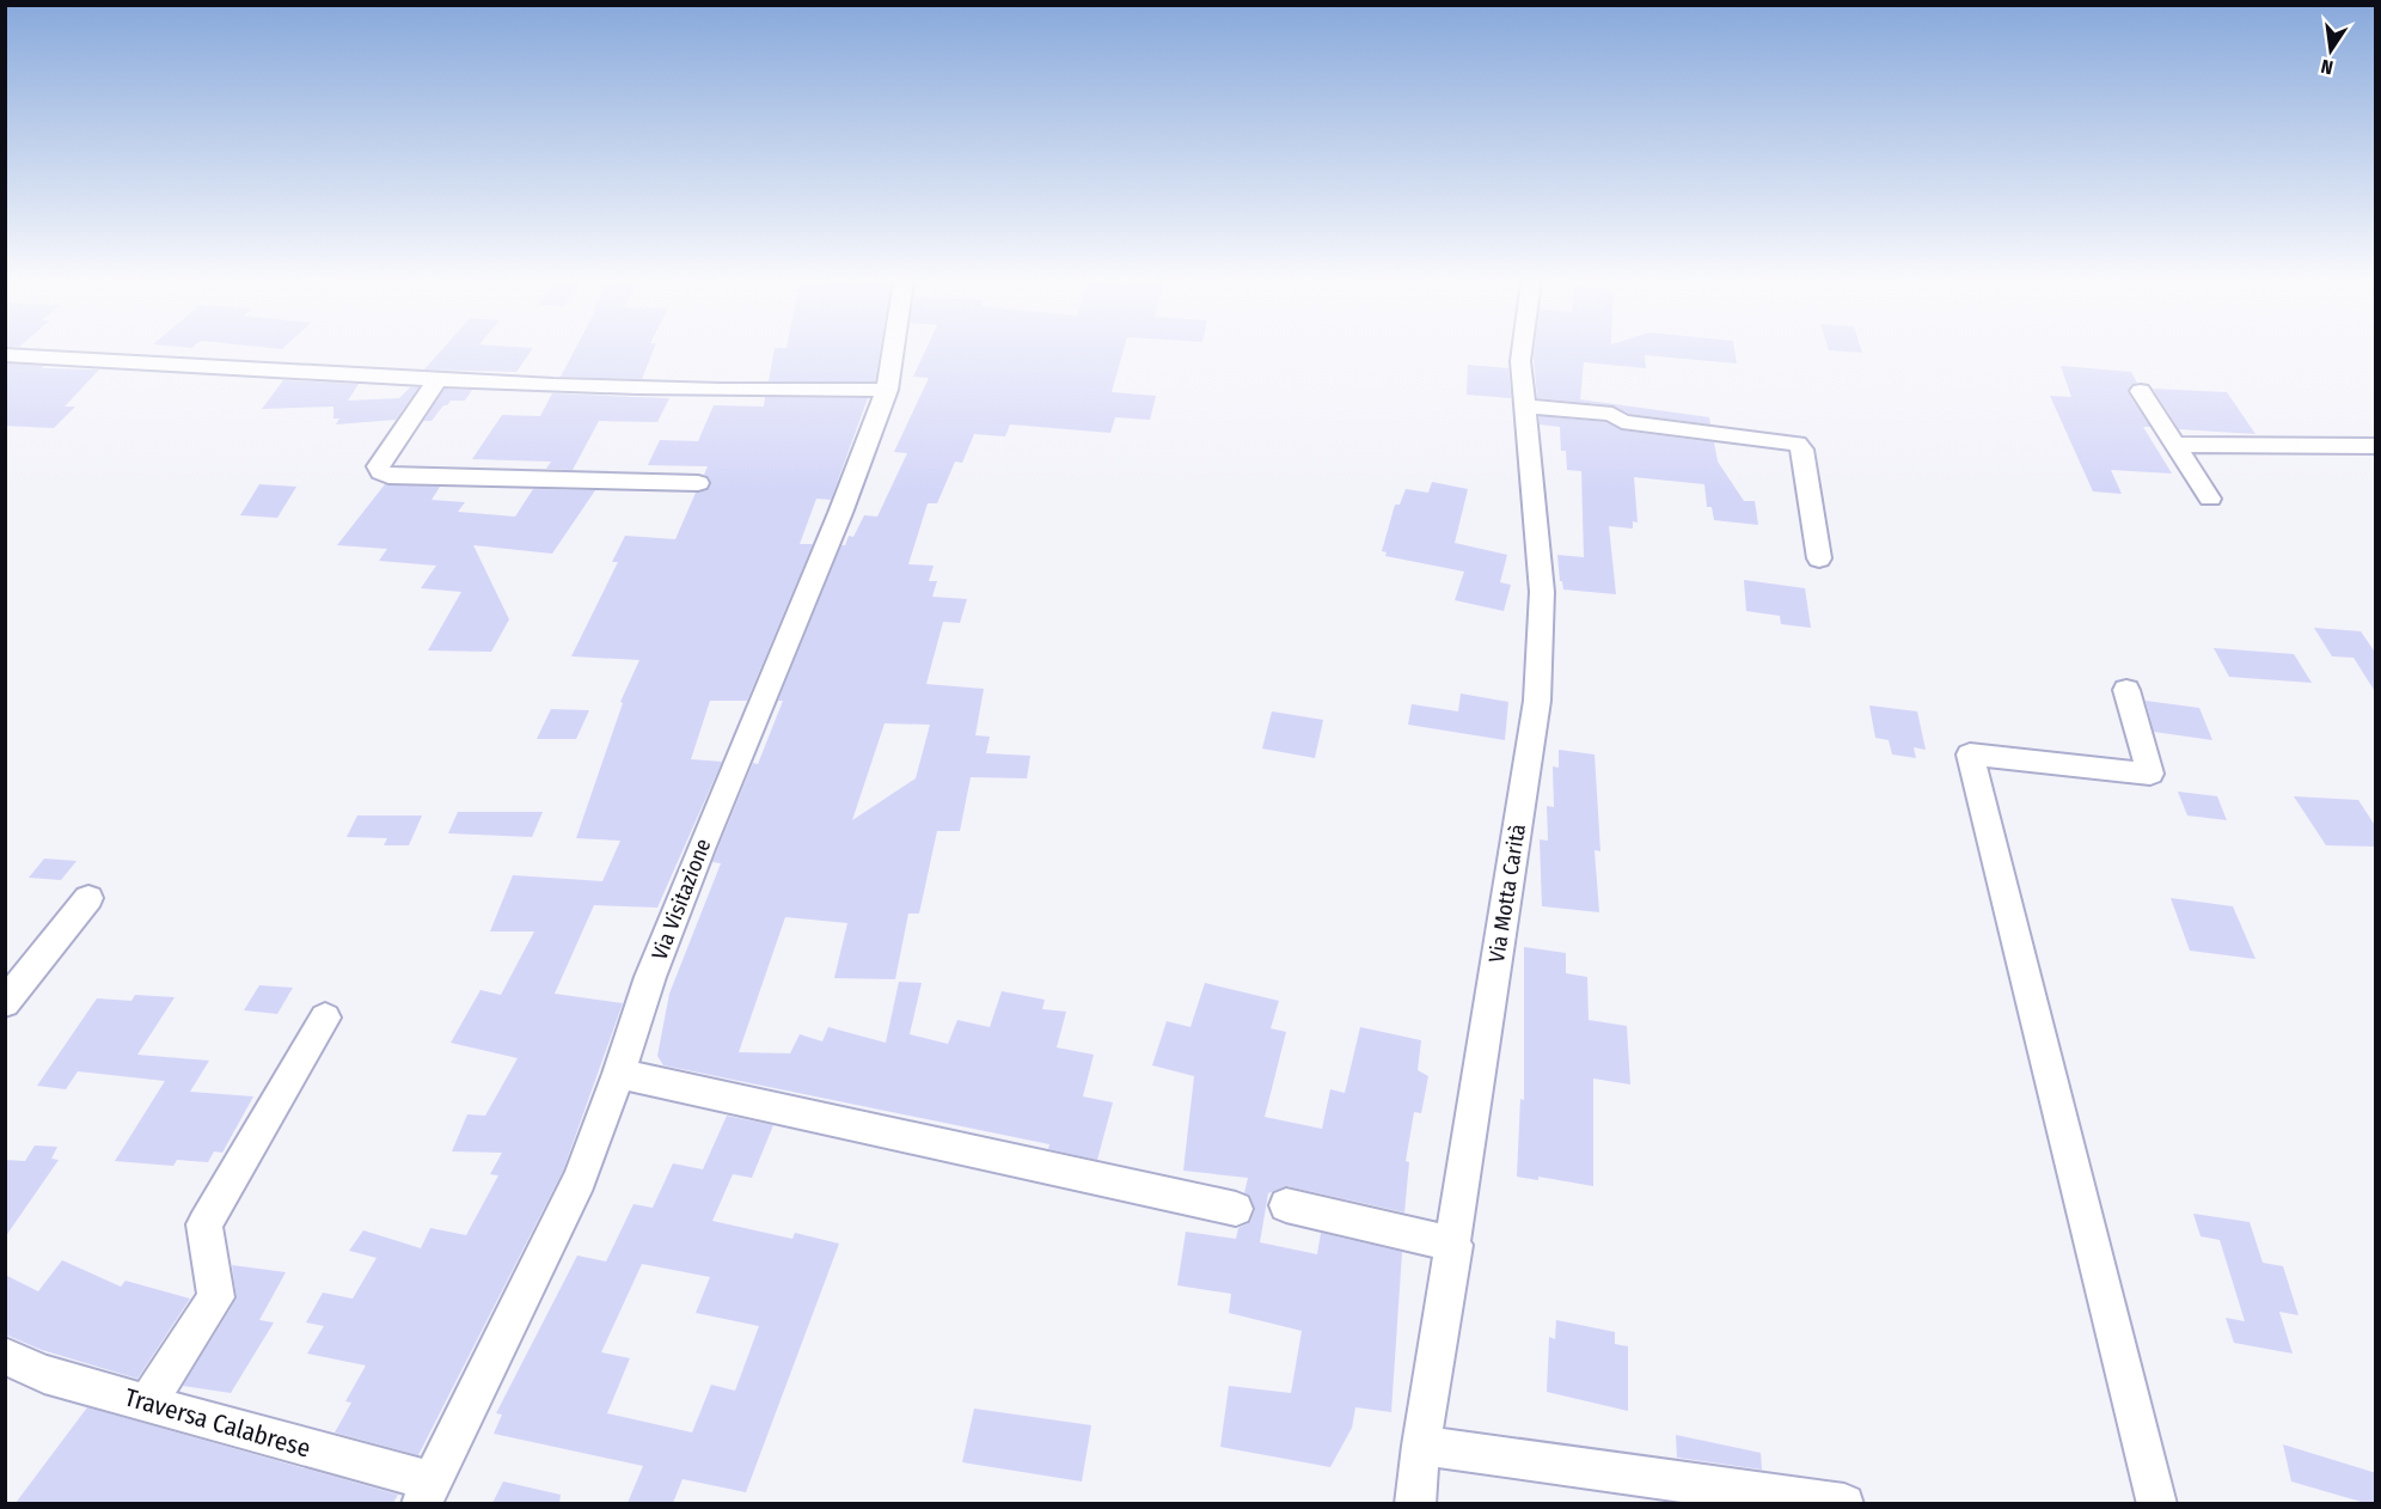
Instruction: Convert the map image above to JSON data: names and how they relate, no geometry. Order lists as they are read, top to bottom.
{
  "streets": {
    "street": ["Via Motta Carità", "Via Visitazione", "Traversa Calabrese"]
  },
  "crossings": [
    ["Via Visitazione", "Traversa Calabrese"]
  ],
  "north": "bottom"
}
